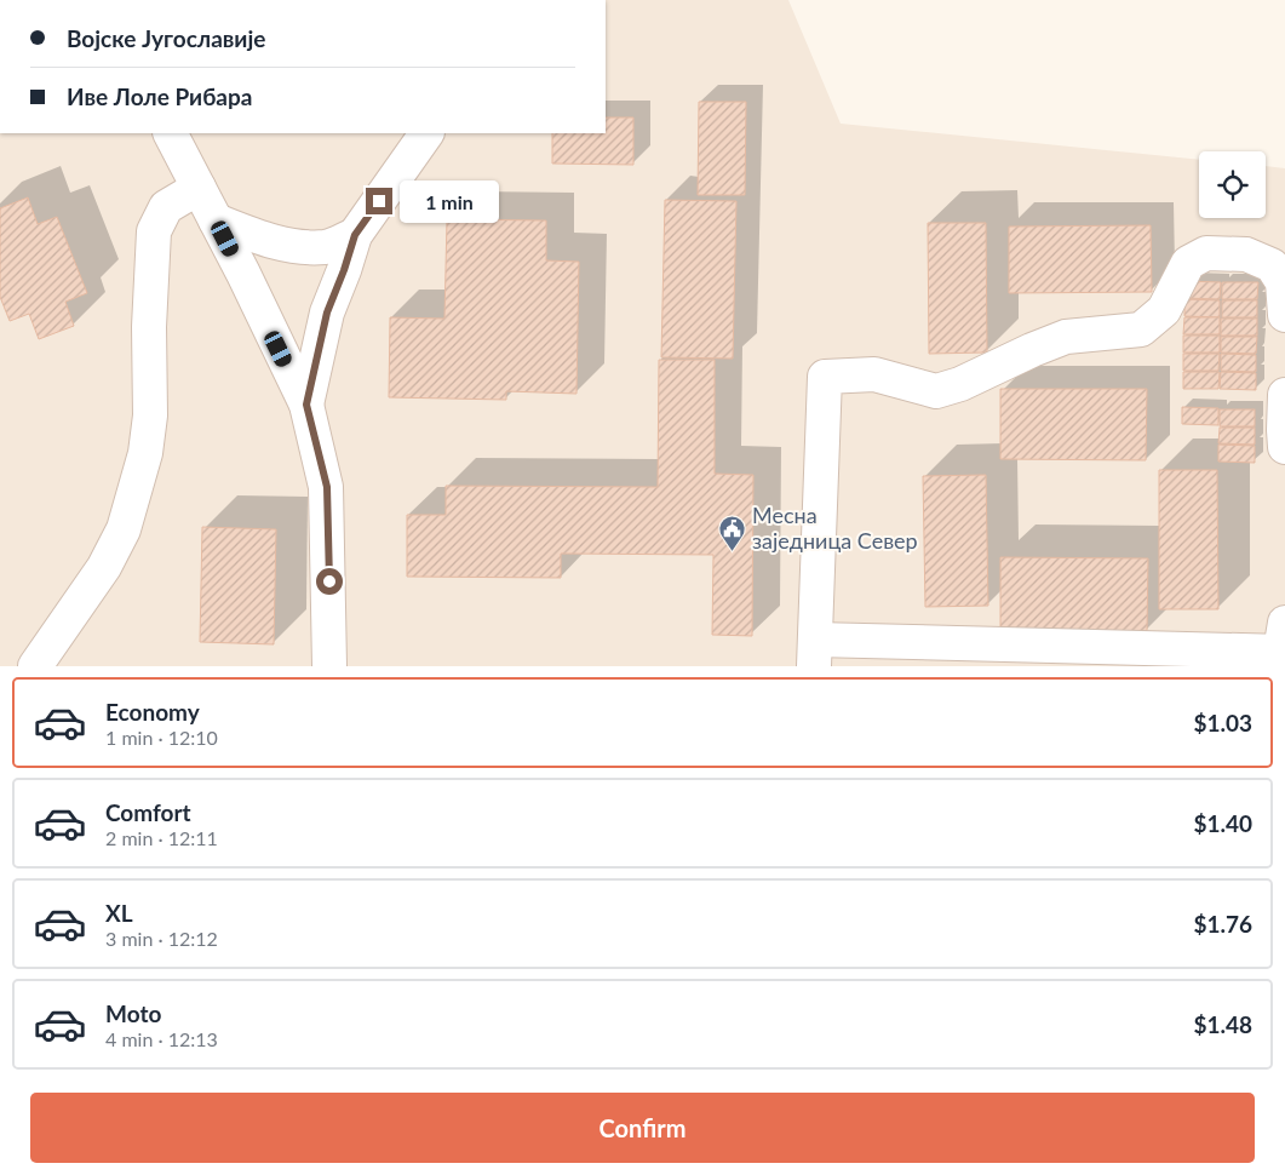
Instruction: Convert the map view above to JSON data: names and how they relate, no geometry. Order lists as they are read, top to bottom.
{
  "places": {
    "public building": ["Месна заједница Север"]
  },
  "page": {
    "banner": ["Војске Југославије", "Иве Лоле Рибара"],
    "bubble": "1 min",
    "list": [
      {
        "name": "Economy",
        "note": "1 min · 12:10",
        "value": "$1.03"
      },
      {
        "name": "Comfort",
        "note": "2 min · 12:11",
        "value": "$1.40"
      },
      {
        "name": "XL",
        "note": "3 min · 12:12",
        "value": "$1.76"
      },
      {
        "name": "Moto",
        "note": "4 min · 12:13",
        "value": "$1.48"
      }
    ],
    "buttons": "Confirm"
  }
}
